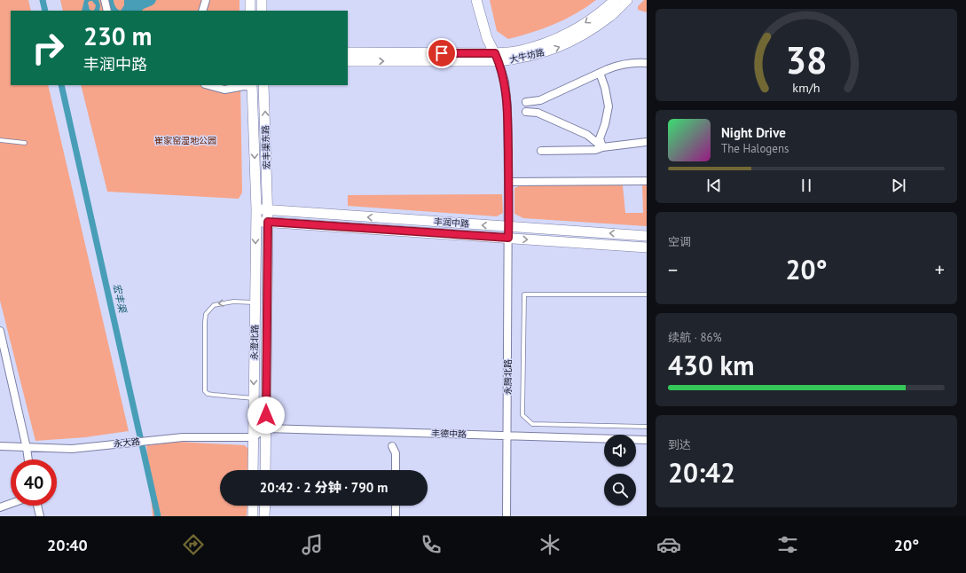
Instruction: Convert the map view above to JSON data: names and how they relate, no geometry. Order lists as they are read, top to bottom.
{
  "streets": {
    "street": [
      "大牛坊路",
      "宏丰渠东路",
      "丰润中路",
      "永澄北路",
      "永腾北路",
      "丰德中路",
      "永大路"
    ]
  },
  "crossings": [
    ["大牛坊路", "永腾北路"],
    ["宏丰渠东路", "丰润中路"],
    ["宏丰渠东路", "永澄北路"],
    ["丰润中路", "永澄北路"],
    ["丰润中路", "永腾北路"],
    ["永澄北路", "丰德中路"],
    ["永澄北路", "永大路"],
    ["永腾北路", "丰德中路"]
  ],
  "water": ["宏丰渠"],
  "parks": ["崔家窑湿地公园"],
  "page": {
    "turn": ["230 m", "丰润中路"],
    "song": ["Night Drive", "The Halogens"],
    "tile": [
      "空调",
      ["续航 · 86%", "430 km"],
      ["到达", "20:42"]
    ],
    "heat": ["−", "20°", "+"],
    "limit": "40",
    "trip": "20:42 · 2 分钟 · 790 m",
    "tabs": ["20:40", "20°"],
    "gauge": ["38", "km/h"]
  }
}
